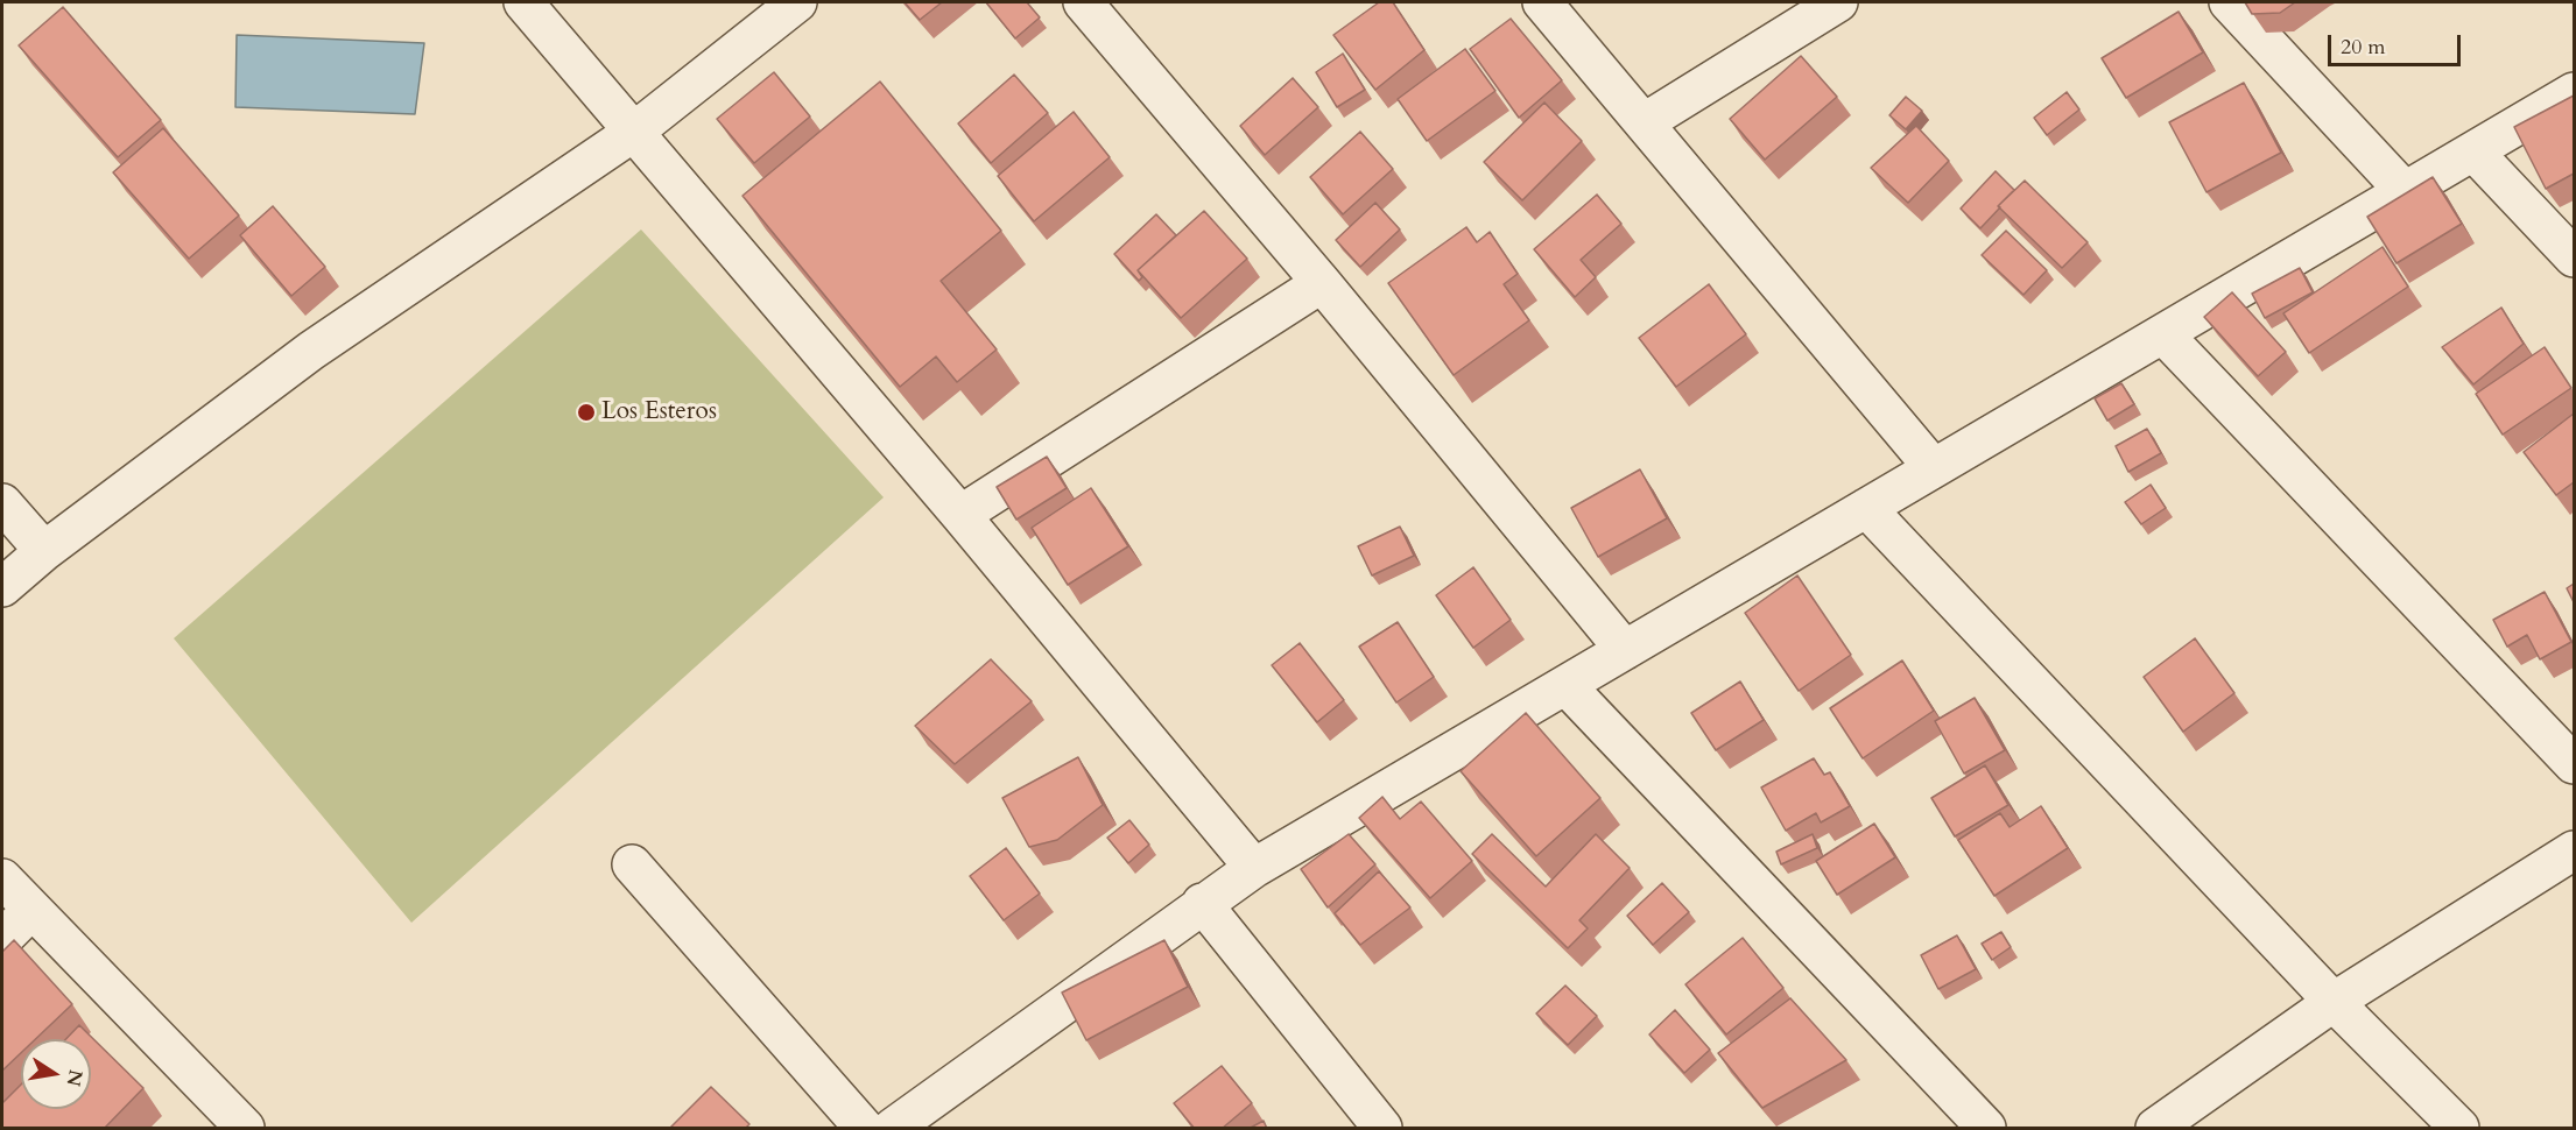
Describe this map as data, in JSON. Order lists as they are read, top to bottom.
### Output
{
  "places": ["Los Esteros"],
  "scale_bar": "20 m",
  "north": "right"
}
